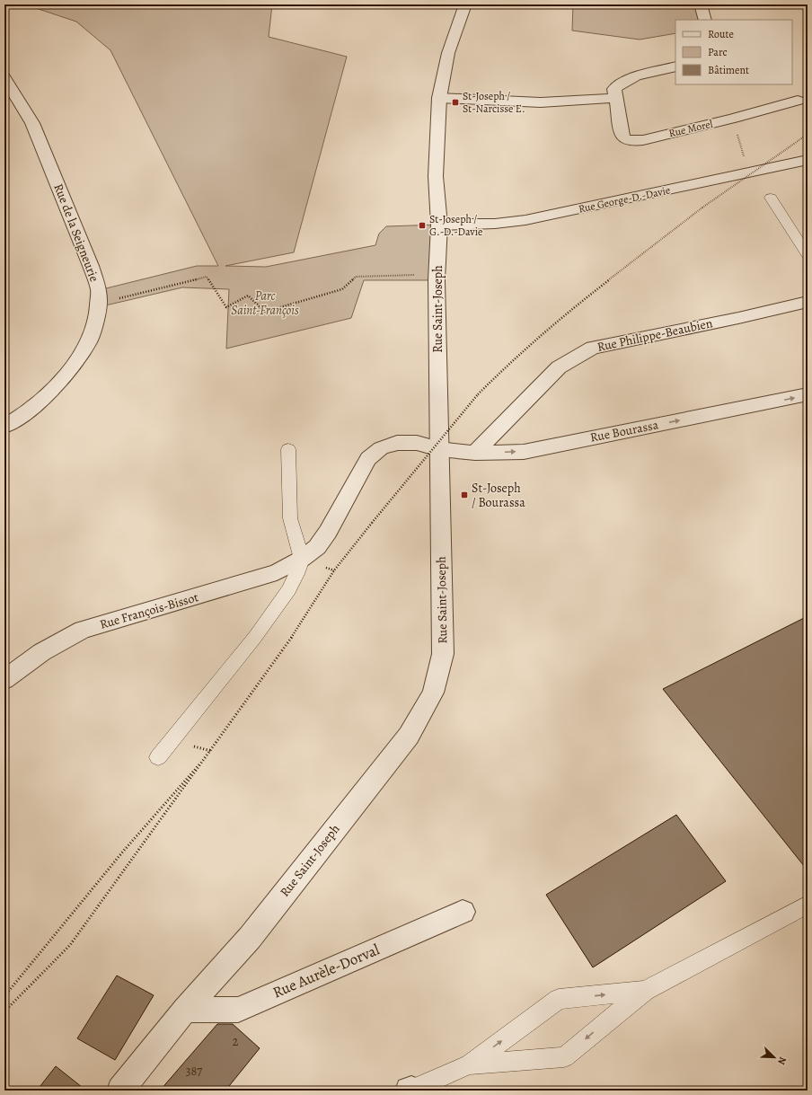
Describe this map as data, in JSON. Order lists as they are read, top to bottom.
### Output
{
  "streets": {
    "street": [
      "Rue Morel",
      "Rue George-D.-Davie",
      "Rue de la Seigneurie",
      "Rue Saint-Joseph",
      "Rue Philippe-Beaubien",
      "Rue Bourassa",
      "Rue François-Bissot",
      "Rue Aurèle-Dorval"
    ]
  },
  "crossings": [
    ["Rue George-D.-Davie", "Rue Saint-Joseph"],
    ["Rue Saint-Joseph", "Rue Bourassa"],
    ["Rue Saint-Joseph", "Rue François-Bissot"],
    ["Rue Saint-Joseph", "Rue Aurèle-Dorval"],
    ["Rue Philippe-Beaubien", "Rue Bourassa"],
    ["Rue Bourassa", "Rue François-Bissot"]
  ],
  "one_way": ["Rue Bourassa"],
  "parks": ["Parc Saint-François"],
  "places": {
    "transit": ["St-Joseph / St-Narcisse E.", "St-Joseph / G.-D.-Davie", "St-Joseph / Bourassa"]
  },
  "house_numbers": ["2", "387"],
  "legend": ["Route", "Parc", "Bâtiment"],
  "north": "bottom right"
}
